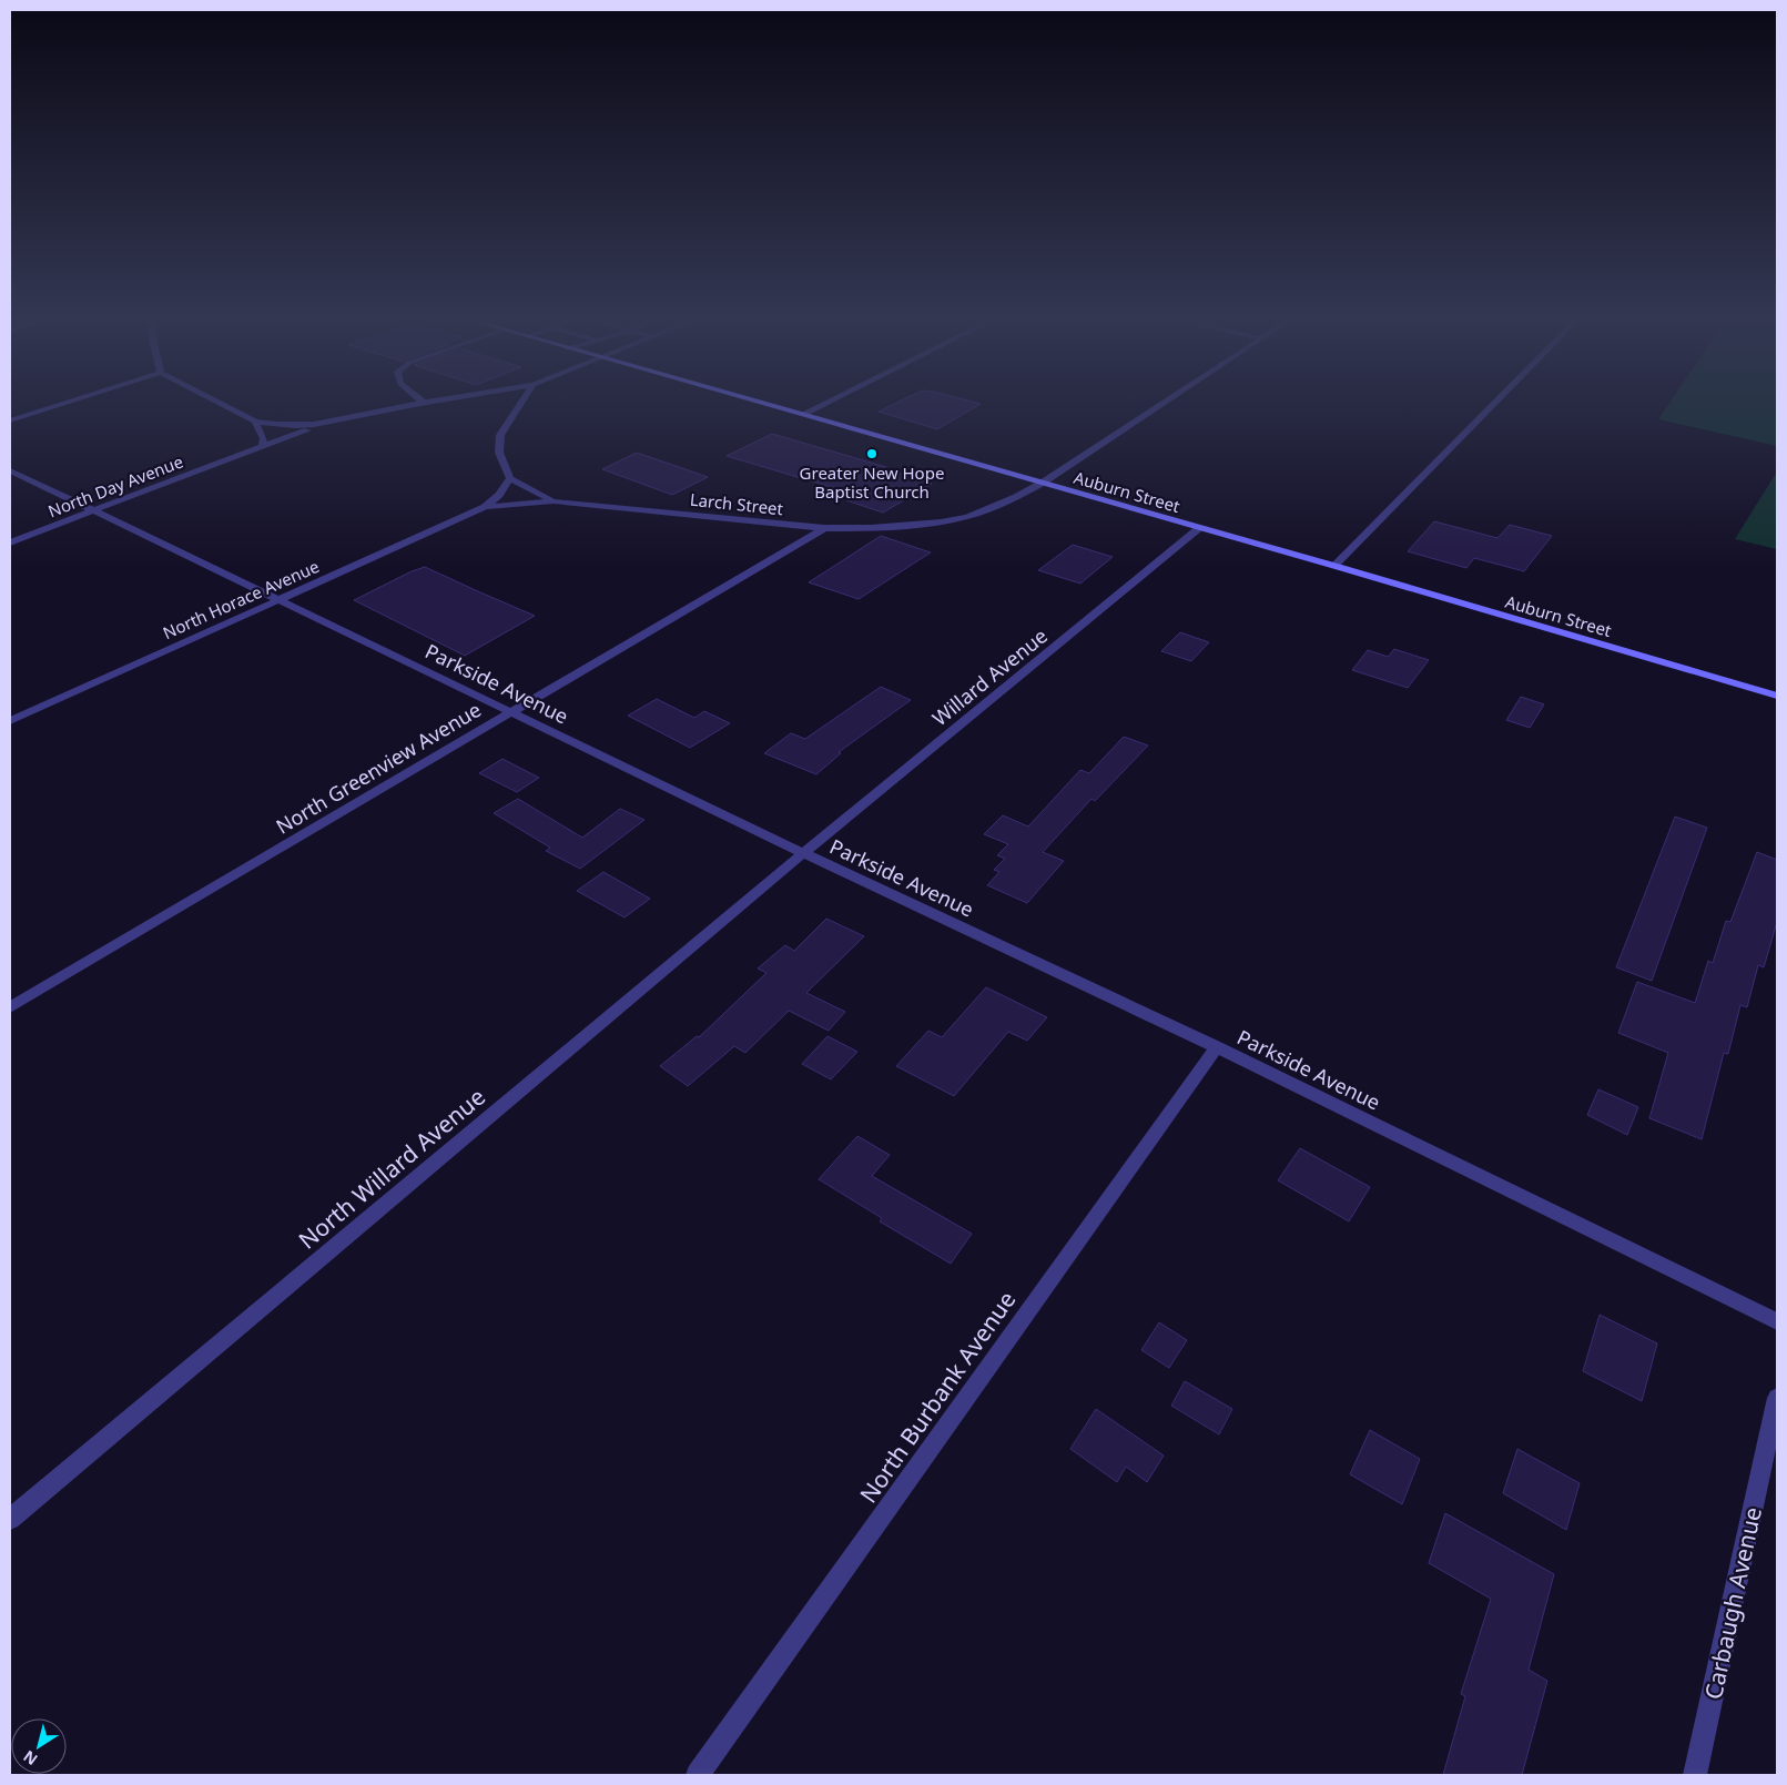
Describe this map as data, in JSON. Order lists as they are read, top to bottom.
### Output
{
  "streets": {
    "main road": ["Auburn Street"],
    "street": [
      "North Day Avenue",
      "Larch Street",
      "North Horace Avenue",
      "Willard Avenue",
      "Parkside Avenue",
      "North Greenview Avenue",
      "North Willard Avenue",
      "North Burbank Avenue",
      "Carbaugh Avenue"
    ]
  },
  "crossings": [
    ["North Day Avenue", "Parkside Avenue"],
    ["Auburn Street", "Larch Street"],
    ["Auburn Street", "Willard Avenue"],
    ["Larch Street", "North Horace Avenue"],
    ["Larch Street", "North Greenview Avenue"],
    ["North Horace Avenue", "Parkside Avenue"],
    ["Willard Avenue", "Parkside Avenue"],
    ["Willard Avenue", "North Willard Avenue"],
    ["Parkside Avenue", "North Greenview Avenue"],
    ["Parkside Avenue", "North Willard Avenue"],
    ["Parkside Avenue", "North Burbank Avenue"]
  ],
  "places": ["Greater New Hope Baptist Church"],
  "north": "bottom left"
}
